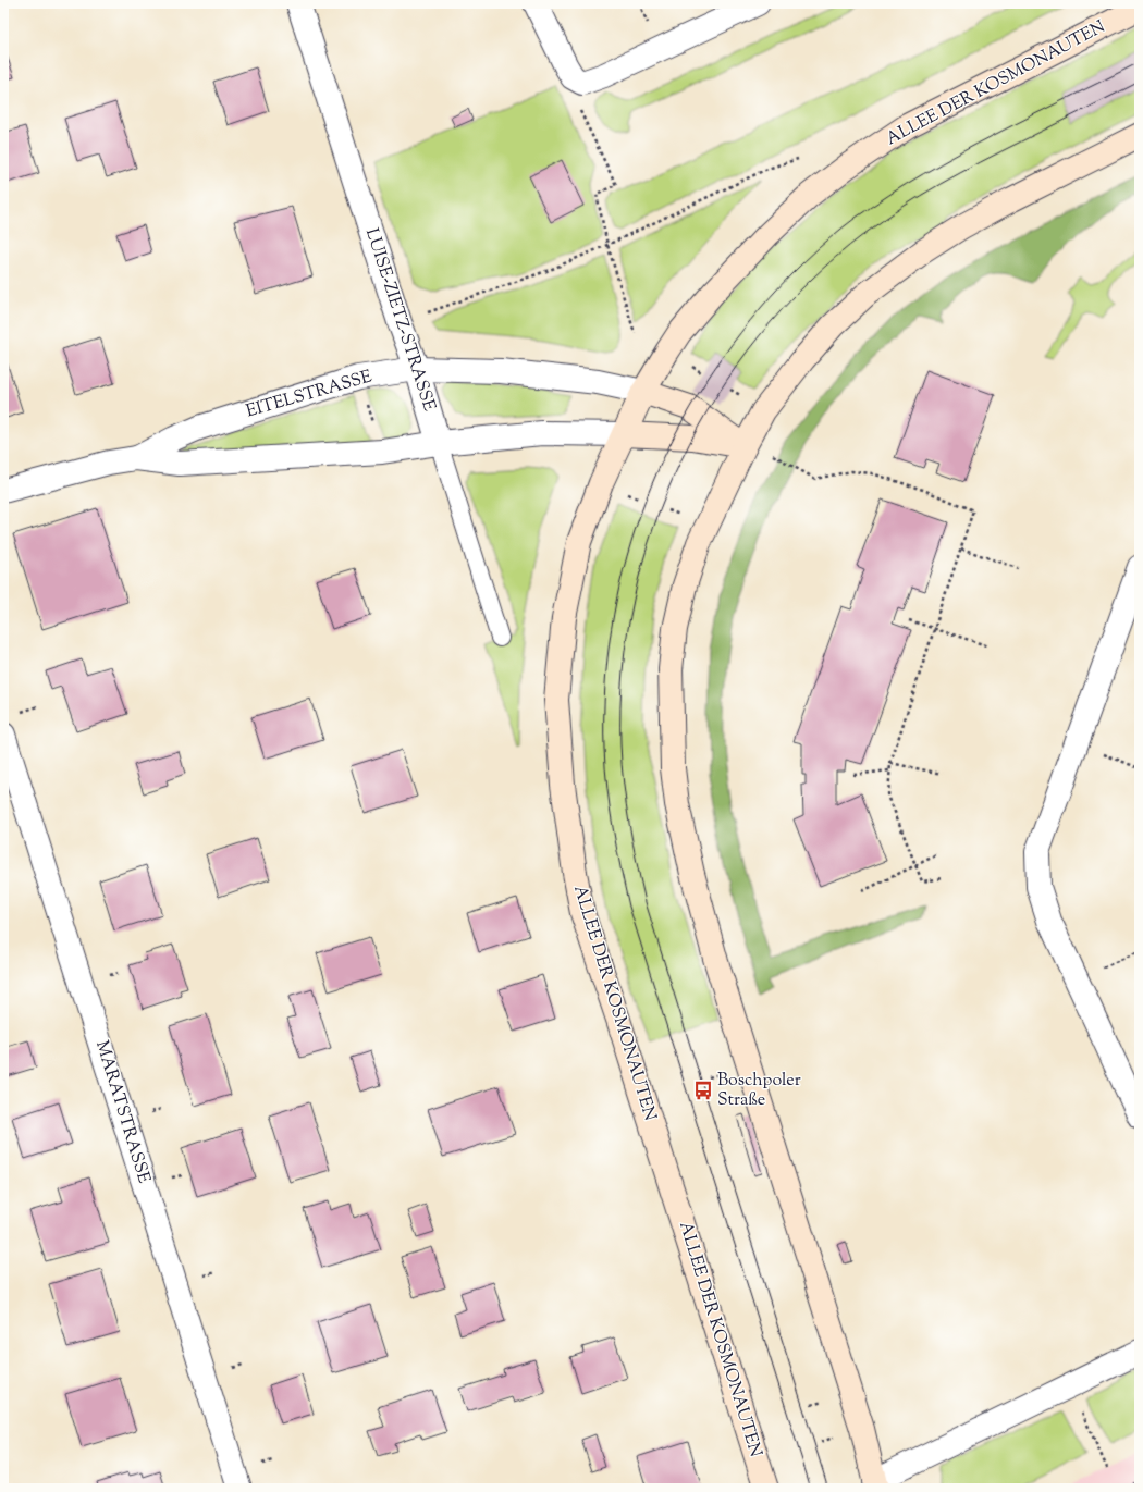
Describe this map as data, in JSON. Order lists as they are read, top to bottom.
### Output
{
  "streets": {
    "main road": ["ALLEE DER KOSMONAUTEN"],
    "street": ["LUISE-ZIETZ-STRASSE", "EITELSTRASSE", "MARATSTRASSE"]
  },
  "crossings": [
    ["ALLEE DER KOSMONAUTEN", "EITELSTRASSE"],
    ["LUISE-ZIETZ-STRASSE", "EITELSTRASSE"]
  ],
  "places": {
    "bus stop": ["Boschpoler Straße"]
  }
}
